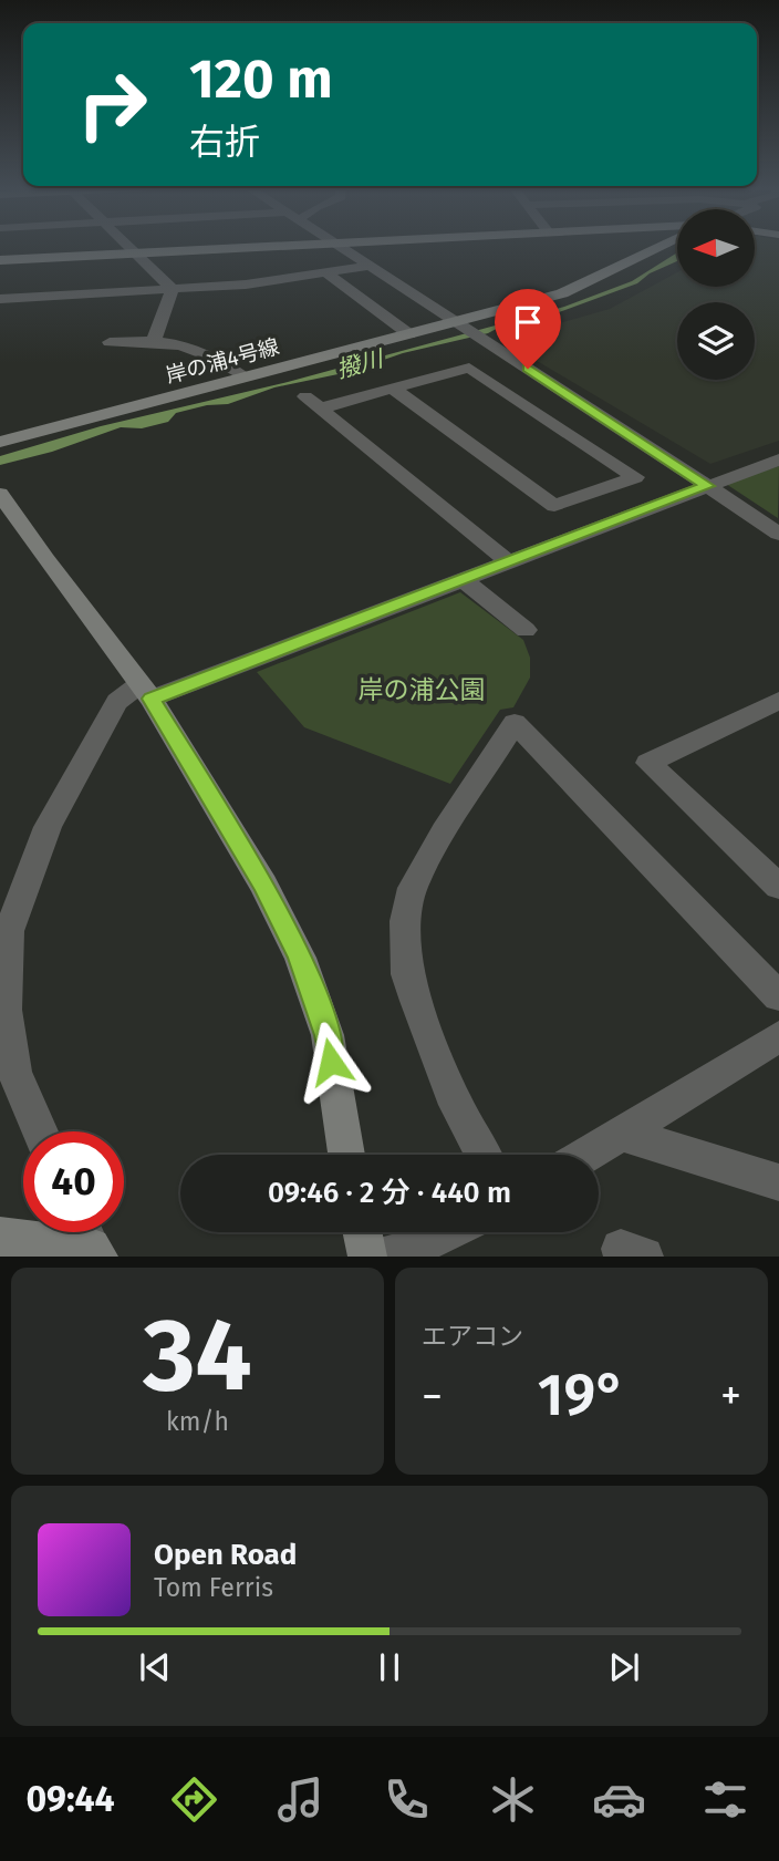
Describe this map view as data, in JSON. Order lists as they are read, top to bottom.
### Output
{
  "streets": {
    "street": ["岸の浦4号線"]
  },
  "water": ["撥川"],
  "parks": ["岸の浦公園"],
  "north": "left",
  "page": {
    "turn": ["120 m", "右折"],
    "limit": "40",
    "trip": "09:46 · 2 分 · 440 m",
    "tile": [
      ["34", "km/h"],
      "エアコン"
    ],
    "heat": ["−", "19°", "+"],
    "song": ["Open Road", "Tom Ferris"],
    "tabs": "09:44"
  }
}
